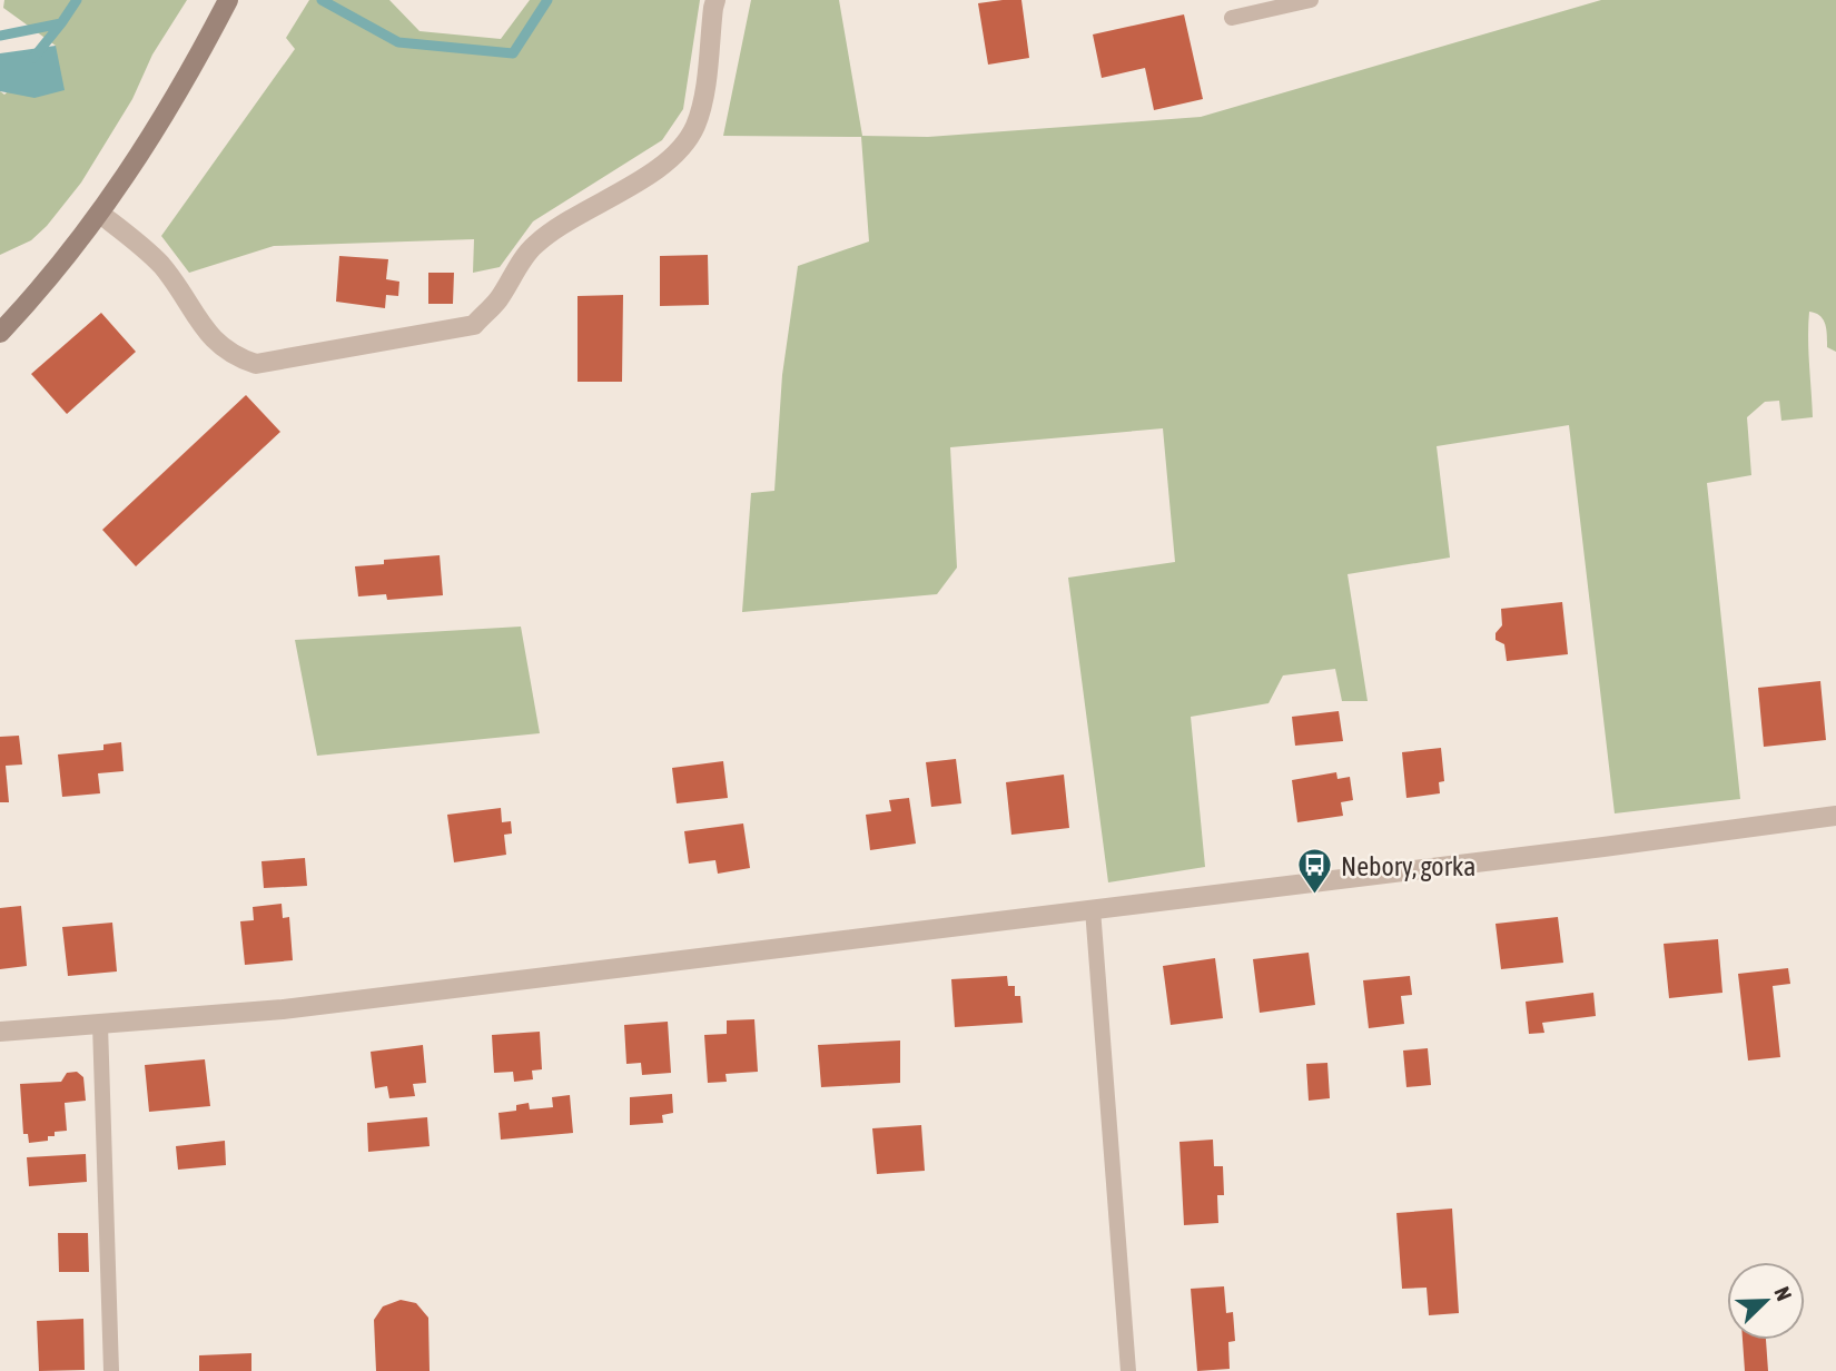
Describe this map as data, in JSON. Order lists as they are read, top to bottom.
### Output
{
  "places": {
    "bus stop": ["Nebory, gorka"]
  },
  "north": "top right"
}
